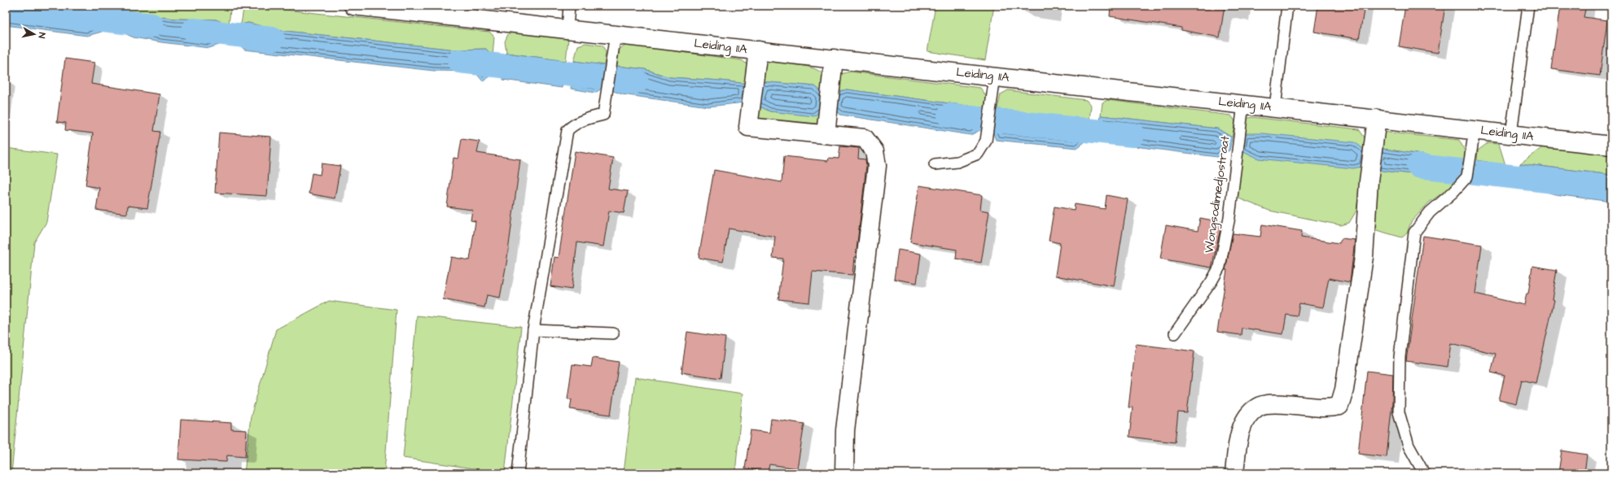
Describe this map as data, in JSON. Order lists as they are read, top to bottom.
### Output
{
  "streets": {
    "street": ["Leiding 11A"],
    "lane": ["Wongsodimedjostraat"]
  },
  "crossings": [
    ["Leiding 11A", "Wongsodimedjostraat"]
  ],
  "north": "right"
}
